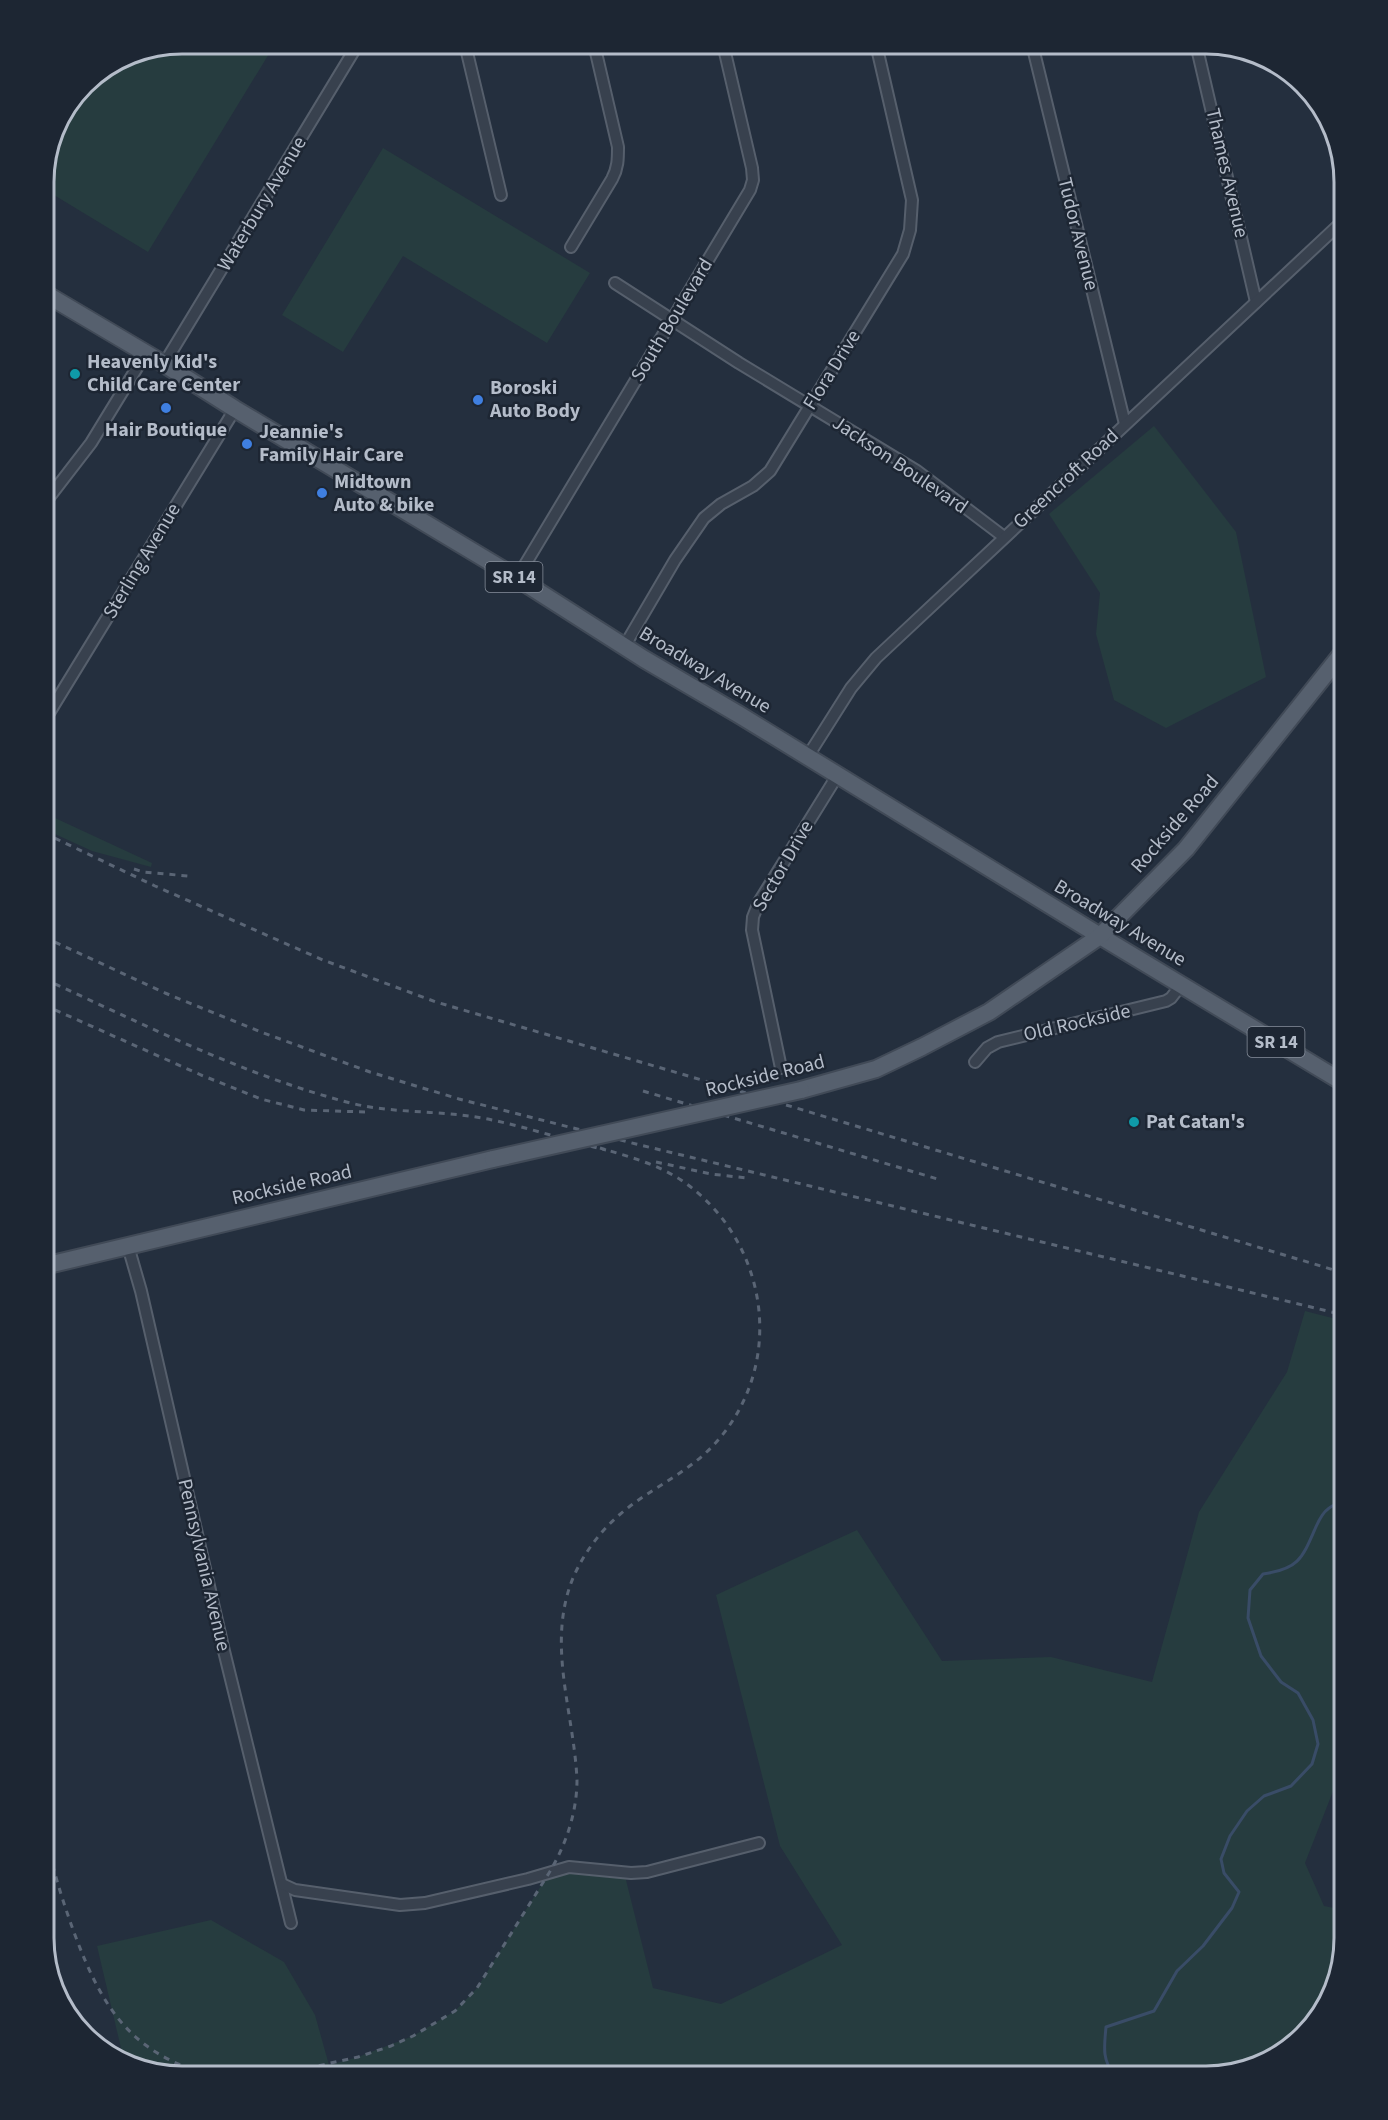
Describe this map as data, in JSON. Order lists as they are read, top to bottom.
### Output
{
  "streets": {
    "main road": ["SR 14", "Broadway Avenue", "Rockside Road"],
    "street": [
      "Thames Avenue",
      "Waterbury Avenue",
      "Tudor Avenue",
      "South Boulevard",
      "Flora Drive",
      "Jackson Boulevard",
      "Greencroft Road",
      "Sterling Avenue",
      "Sector Drive",
      "Old Rockside",
      "Pennsylvania Avenue"
    ]
  },
  "crossings": [
    ["Thames Avenue", "Greencroft Road"],
    ["Waterbury Avenue", "Broadway Avenue"],
    ["Tudor Avenue", "Greencroft Road"],
    ["South Boulevard", "Jackson Boulevard"],
    ["South Boulevard", "Broadway Avenue"],
    ["Flora Drive", "Jackson Boulevard"],
    ["Flora Drive", "Broadway Avenue"],
    ["Jackson Boulevard", "Greencroft Road"],
    ["Greencroft Road", "Broadway Avenue"],
    ["Sterling Avenue", "Broadway Avenue"],
    ["Broadway Avenue", "Rockside Road"],
    ["Broadway Avenue", "Sector Drive"],
    ["Broadway Avenue", "Old Rockside"],
    ["Rockside Road", "Pennsylvania Avenue"]
  ],
  "places": [
    "Heavenly Kid's Child Care Center",
    "Boroski Auto Body",
    "Hair Boutique",
    "Jeannie's Family Hair Care",
    "Midtown Auto & bike",
    "Pat Catan's"
  ]
}
